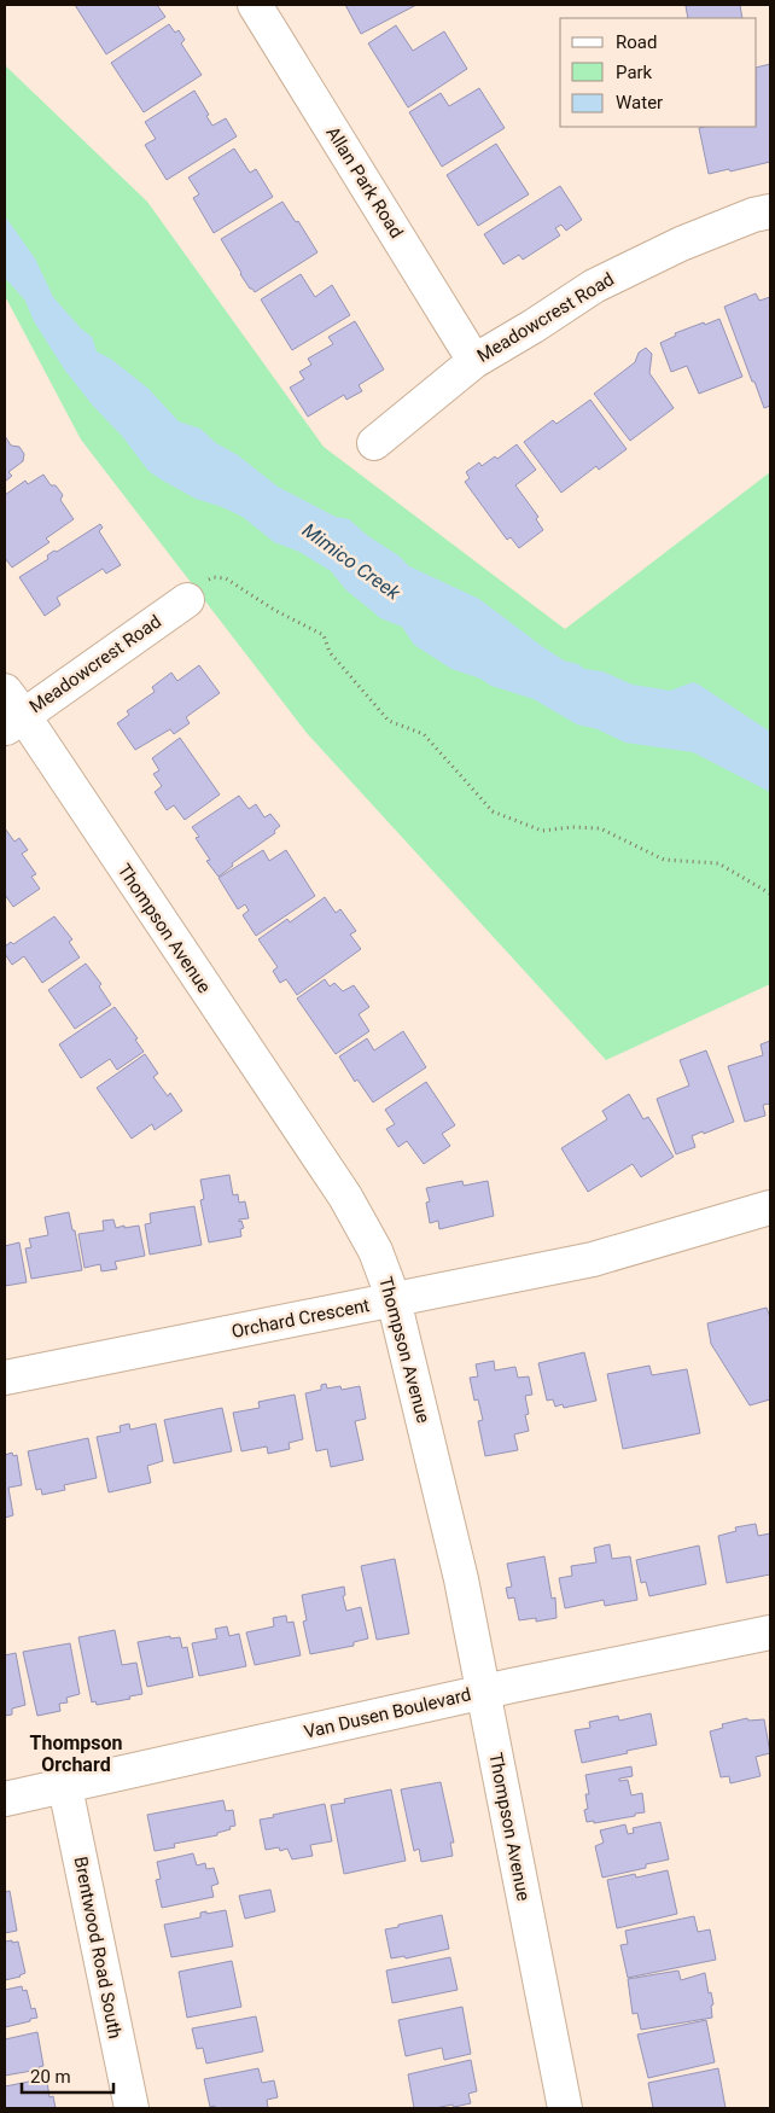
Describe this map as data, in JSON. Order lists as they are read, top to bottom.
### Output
{
  "streets": {
    "street": [
      "Allan Park Road",
      "Meadowcrest Road",
      "Thompson Avenue",
      "Orchard Crescent",
      "Van Dusen Boulevard",
      "Brentwood Road South"
    ]
  },
  "crossings": [
    ["Allan Park Road", "Meadowcrest Road"],
    ["Meadowcrest Road", "Thompson Avenue"],
    ["Thompson Avenue", "Orchard Crescent"],
    ["Thompson Avenue", "Van Dusen Boulevard"],
    ["Van Dusen Boulevard", "Brentwood Road South"]
  ],
  "districts": ["Thompson Orchard"],
  "water": ["Mimico Creek"],
  "legend": ["Road", "Park", "Water"],
  "scale_bar": "20 m"
}
